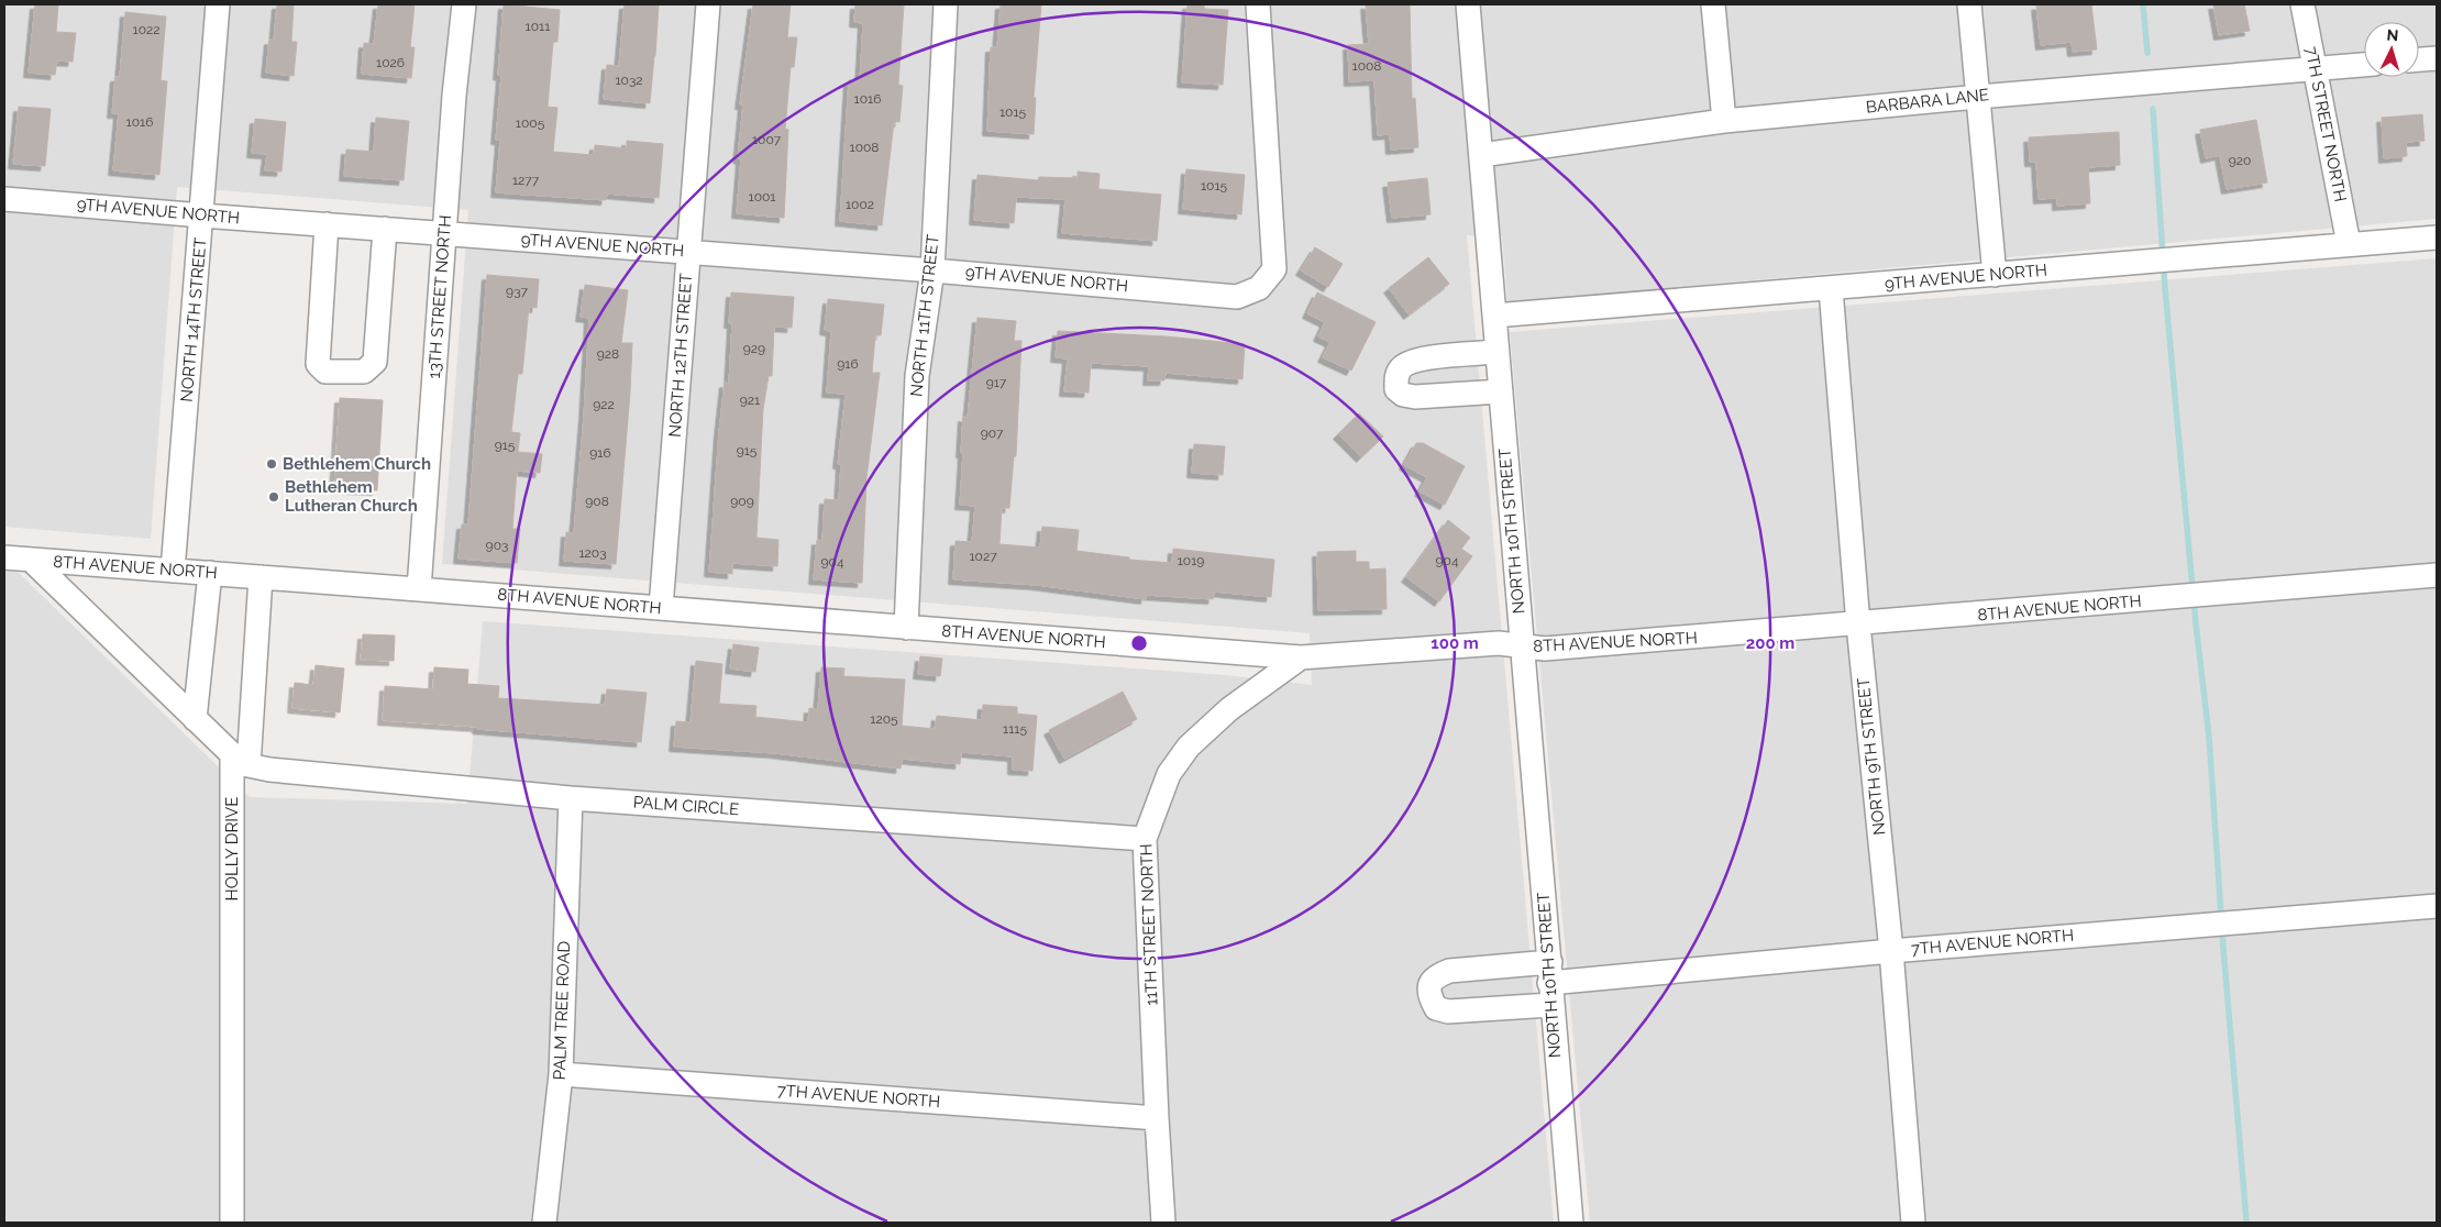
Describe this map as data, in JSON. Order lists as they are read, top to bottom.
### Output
{
  "streets": {
    "street": [
      "BARBARA LANE",
      "7TH STREET NORTH",
      "9TH AVENUE NORTH",
      "13TH STREET NORTH",
      "NORTH 11TH STREET",
      "NORTH 14TH STREET",
      "NORTH 12TH STREET",
      "NORTH 10TH STREET",
      "8TH AVENUE NORTH",
      "NORTH 9TH STREET",
      "PALM CIRCLE",
      "HOLLY DRIVE",
      "11TH STREET NORTH",
      "7TH AVENUE NORTH",
      "PALM TREE ROAD"
    ]
  },
  "crossings": [
    ["BARBARA LANE", "7TH STREET NORTH"],
    ["BARBARA LANE", "NORTH 10TH STREET"],
    ["7TH STREET NORTH", "9TH AVENUE NORTH"],
    ["9TH AVENUE NORTH", "13TH STREET NORTH"],
    ["9TH AVENUE NORTH", "NORTH 11TH STREET"],
    ["9TH AVENUE NORTH", "NORTH 14TH STREET"],
    ["9TH AVENUE NORTH", "NORTH 12TH STREET"],
    ["9TH AVENUE NORTH", "NORTH 10TH STREET"],
    ["9TH AVENUE NORTH", "NORTH 9TH STREET"],
    ["13TH STREET NORTH", "8TH AVENUE NORTH"],
    ["NORTH 11TH STREET", "8TH AVENUE NORTH"],
    ["NORTH 14TH STREET", "8TH AVENUE NORTH"],
    ["NORTH 12TH STREET", "8TH AVENUE NORTH"],
    ["NORTH 10TH STREET", "8TH AVENUE NORTH"],
    ["NORTH 10TH STREET", "7TH AVENUE NORTH"],
    ["8TH AVENUE NORTH", "NORTH 9TH STREET"],
    ["8TH AVENUE NORTH", "HOLLY DRIVE"],
    ["8TH AVENUE NORTH", "11TH STREET NORTH"],
    ["NORTH 9TH STREET", "7TH AVENUE NORTH"],
    ["PALM CIRCLE", "HOLLY DRIVE"],
    ["PALM CIRCLE", "11TH STREET NORTH"],
    ["PALM CIRCLE", "PALM TREE ROAD"],
    ["11TH STREET NORTH", "7TH AVENUE NORTH"],
    ["7TH AVENUE NORTH", "PALM TREE ROAD"]
  ],
  "places": ["Bethlehem Church", "Bethlehem Lutheran Church"],
  "house_numbers": [
    "1011",
    "1022",
    "1026",
    "1008",
    "1032",
    "1016",
    "1015",
    "1016",
    "1005",
    "1007",
    "1008",
    "920",
    "1277",
    "1015",
    "1001",
    "1002",
    "937",
    "929",
    "928",
    "916",
    "917",
    "921",
    "922",
    "907",
    "915",
    "915",
    "916",
    "908",
    "909",
    "903",
    "1203",
    "1027",
    "1019",
    "904",
    "904",
    "1205",
    "1115"
  ],
  "north": "top",
  "rings": ["100 m", "200 m"]
}
